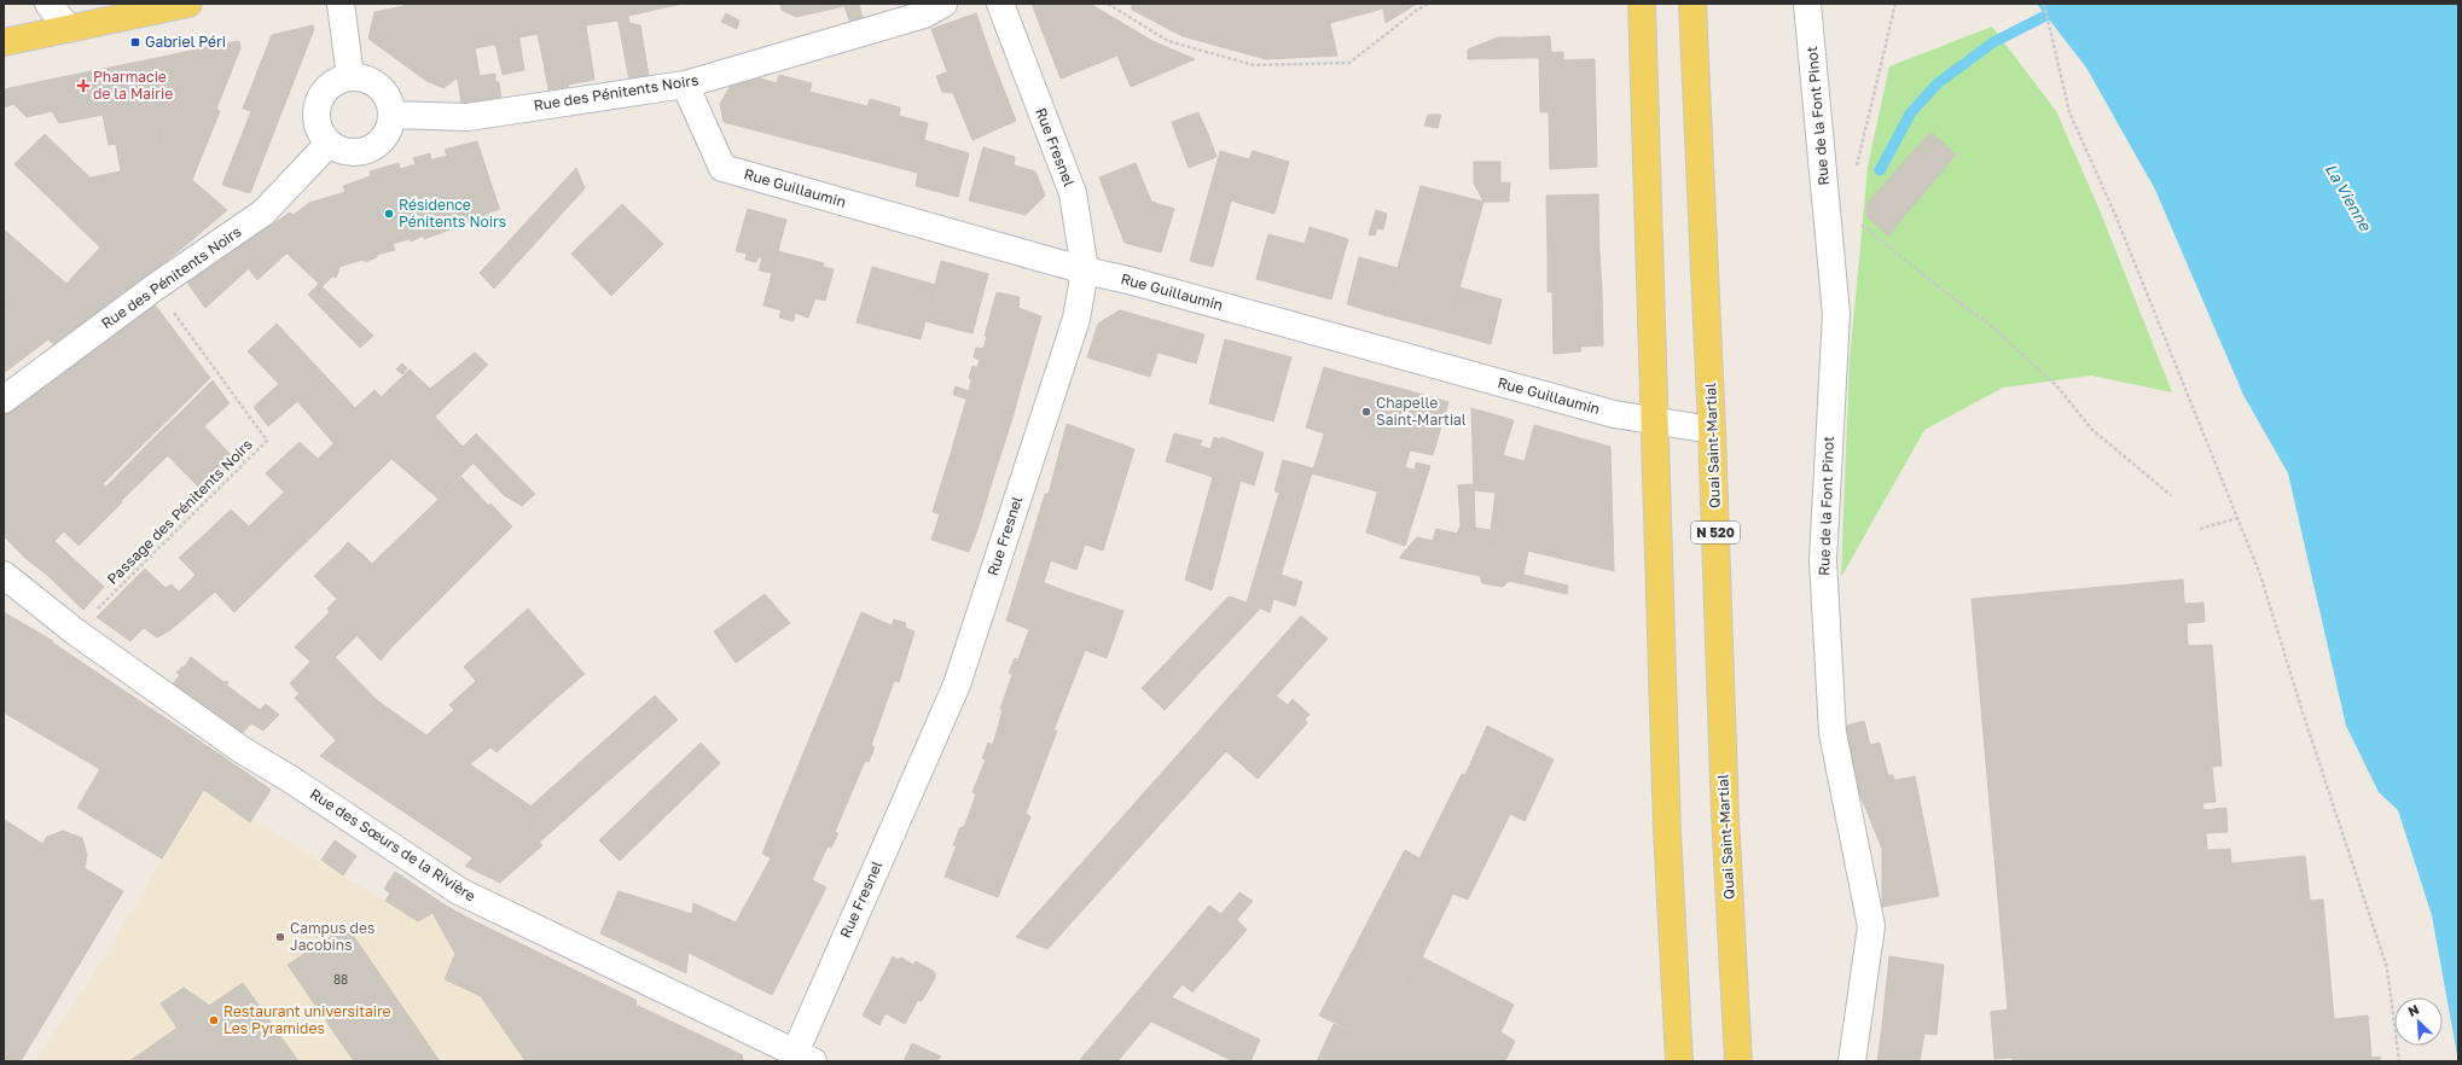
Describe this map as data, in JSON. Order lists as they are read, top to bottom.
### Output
{
  "streets": {
    "main road": ["Quai Saint-Martial", "N 520"],
    "street": [
      "Rue des Pénitents Noirs",
      "Rue de la Font Pinot",
      "Rue Fresnel",
      "Rue Guillaumin",
      "Rue des Sœurs de la Rivière"
    ],
    "path": ["Passage des Pénitents Noirs"]
  },
  "crossings": [
    ["Rue des Pénitents Noirs", "Rue Guillaumin"],
    ["Rue des Pénitents Noirs", "Passage des Pénitents Noirs"],
    ["Rue Fresnel", "Rue Guillaumin"],
    ["Rue Fresnel", "Rue des Sœurs de la Rivière"],
    ["Rue Guillaumin", "Quai Saint-Martial"],
    ["Passage des Pénitents Noirs", "Rue des Sœurs de la Rivière"]
  ],
  "water": ["La Vienne"],
  "places": {
    "transit": ["Gabriel Péri"],
    "health": ["Pharmacie de la Mairie"],
    "other": [
      "Résidence Pénitents Noirs",
      "Chapelle Saint-Martial",
      "Campus des Jacobins",
      "Restaurant universitaire Les Pyramides"
    ]
  },
  "house_numbers": ["88"],
  "north": "top left"
}
